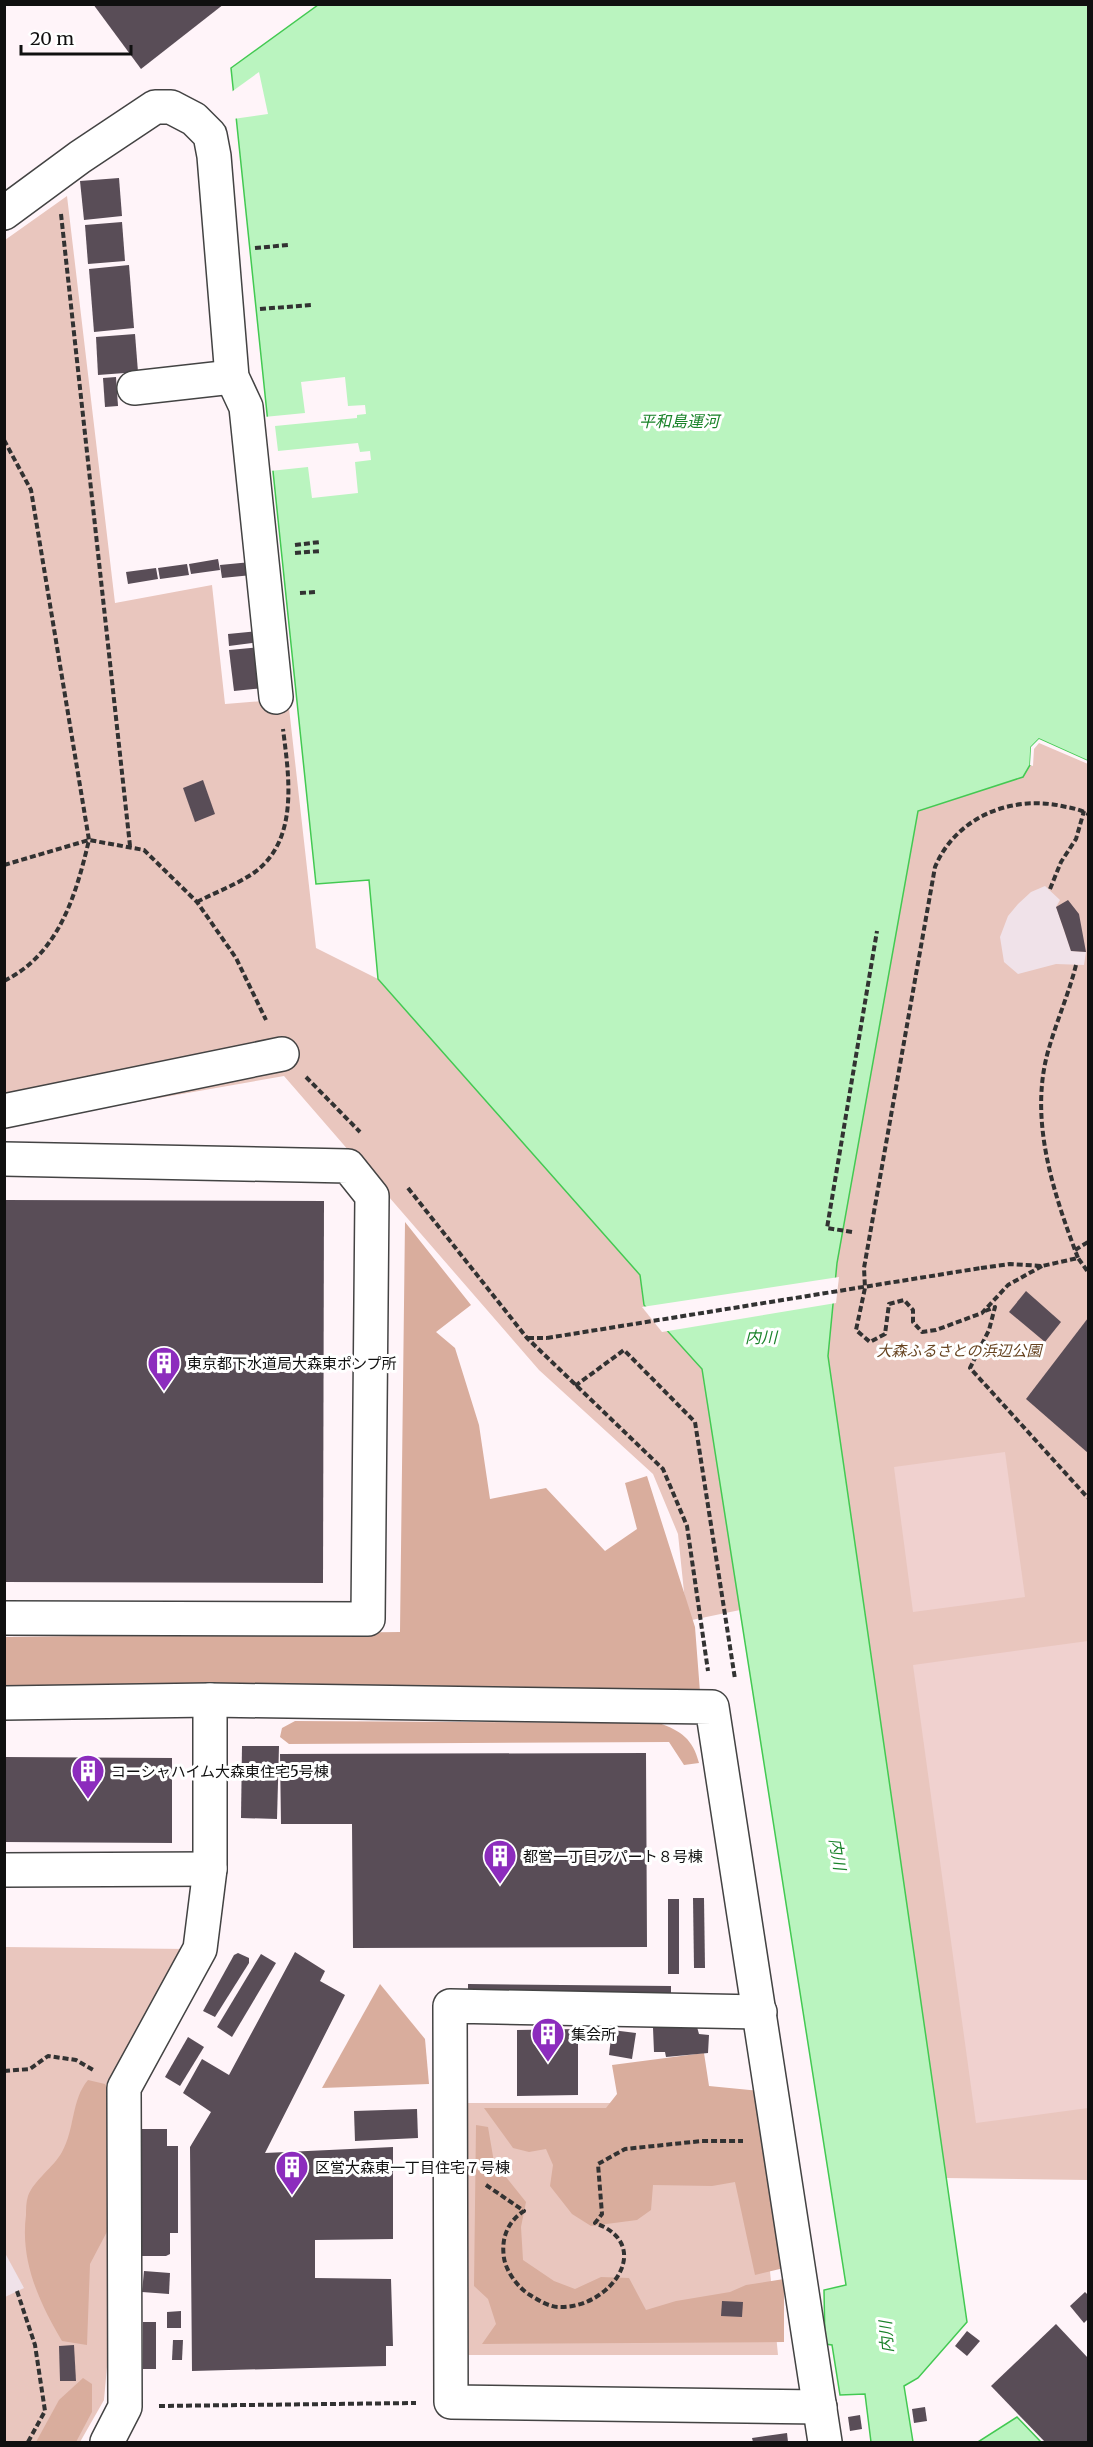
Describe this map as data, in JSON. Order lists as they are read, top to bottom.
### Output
{
  "water": ["平和島運河", "内川"],
  "parks": ["大森ふるさとの浜辺公園"],
  "places": {
    "building": [
      "東京都下水道局大森東ポンプ所",
      "コーシャハイム大森東住宅5号棟",
      "都営一丁目アパート８号棟",
      "集会所",
      "区営大森東一丁目住宅７号棟"
    ]
  },
  "scale_bar": "20 m"
}
